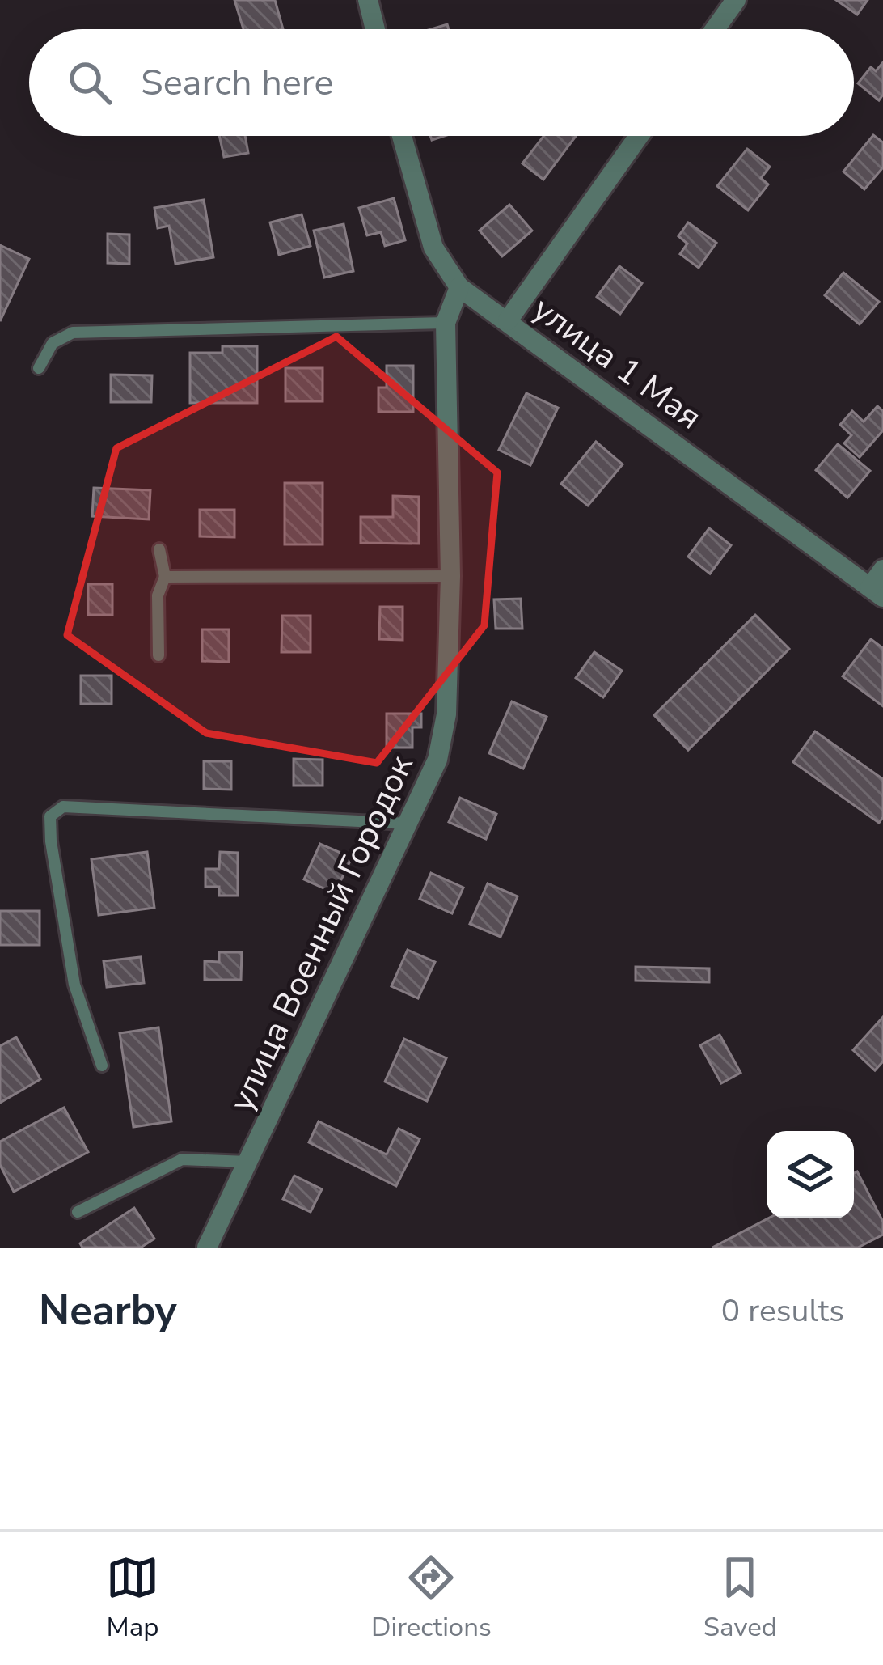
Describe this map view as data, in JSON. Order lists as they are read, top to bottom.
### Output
{
  "streets": {
    "street": ["улица 1 Мая", "улица Военный Городок"]
  },
  "crossings": [
    ["улица 1 Мая", "улица Военный Городок"]
  ],
  "page": {
    "search": "Search here",
    "heading": ["Nearby", "0 results"],
    "nav": ["Map", "Directions", "Saved"]
  }
}
